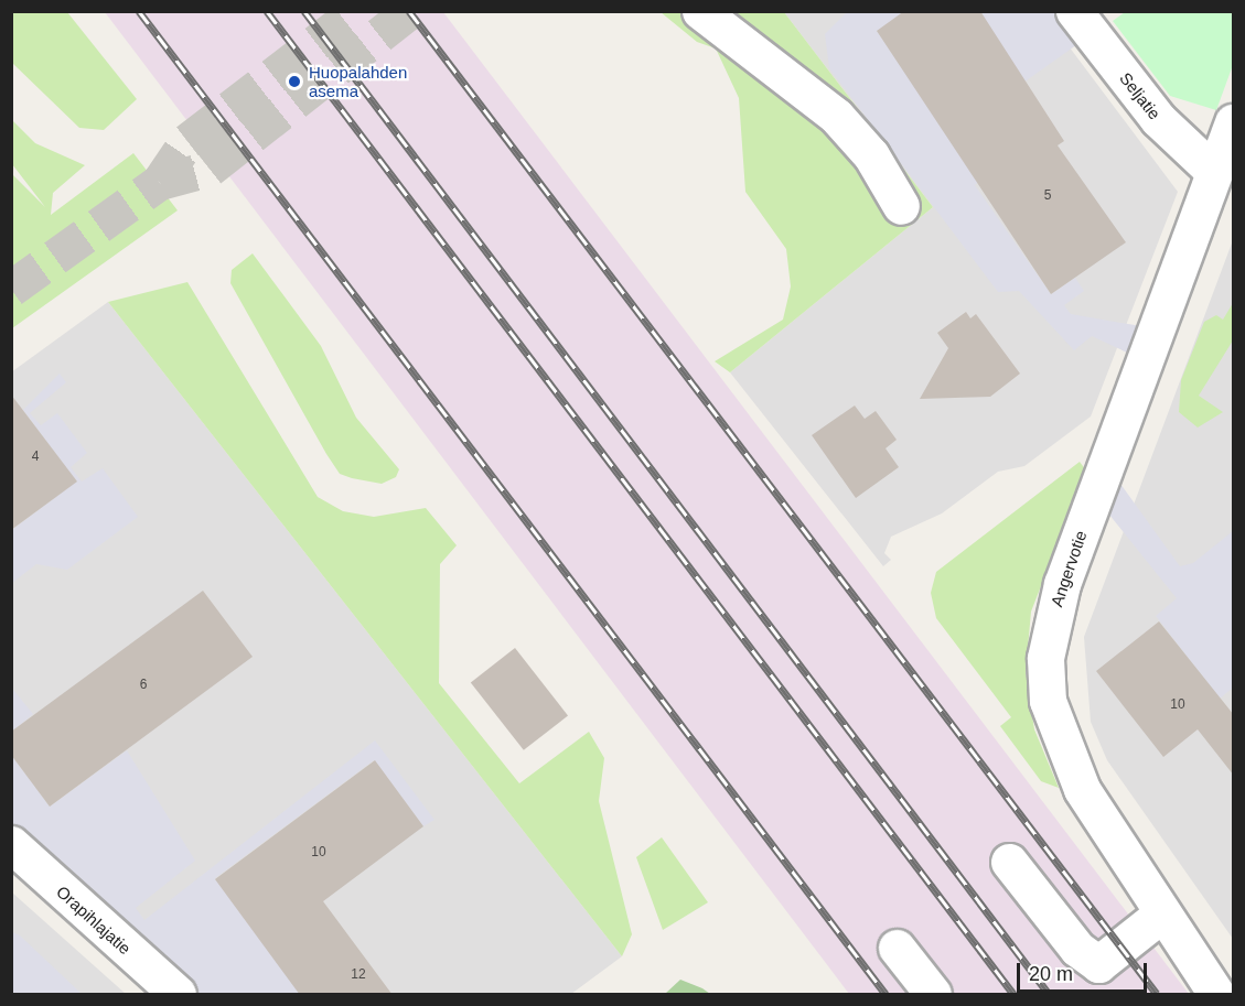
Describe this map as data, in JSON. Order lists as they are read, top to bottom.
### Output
{
  "streets": {
    "street": ["Seljatie", "Angervotie", "Orapihlajatie"]
  },
  "crossings": [
    ["Seljatie", "Angervotie"]
  ],
  "places": ["Huopalahden asema"],
  "house_numbers": [
    "5",
    "4",
    "6",
    "10",
    "10",
    "12"
  ],
  "scale_bar": "20 m"
}
